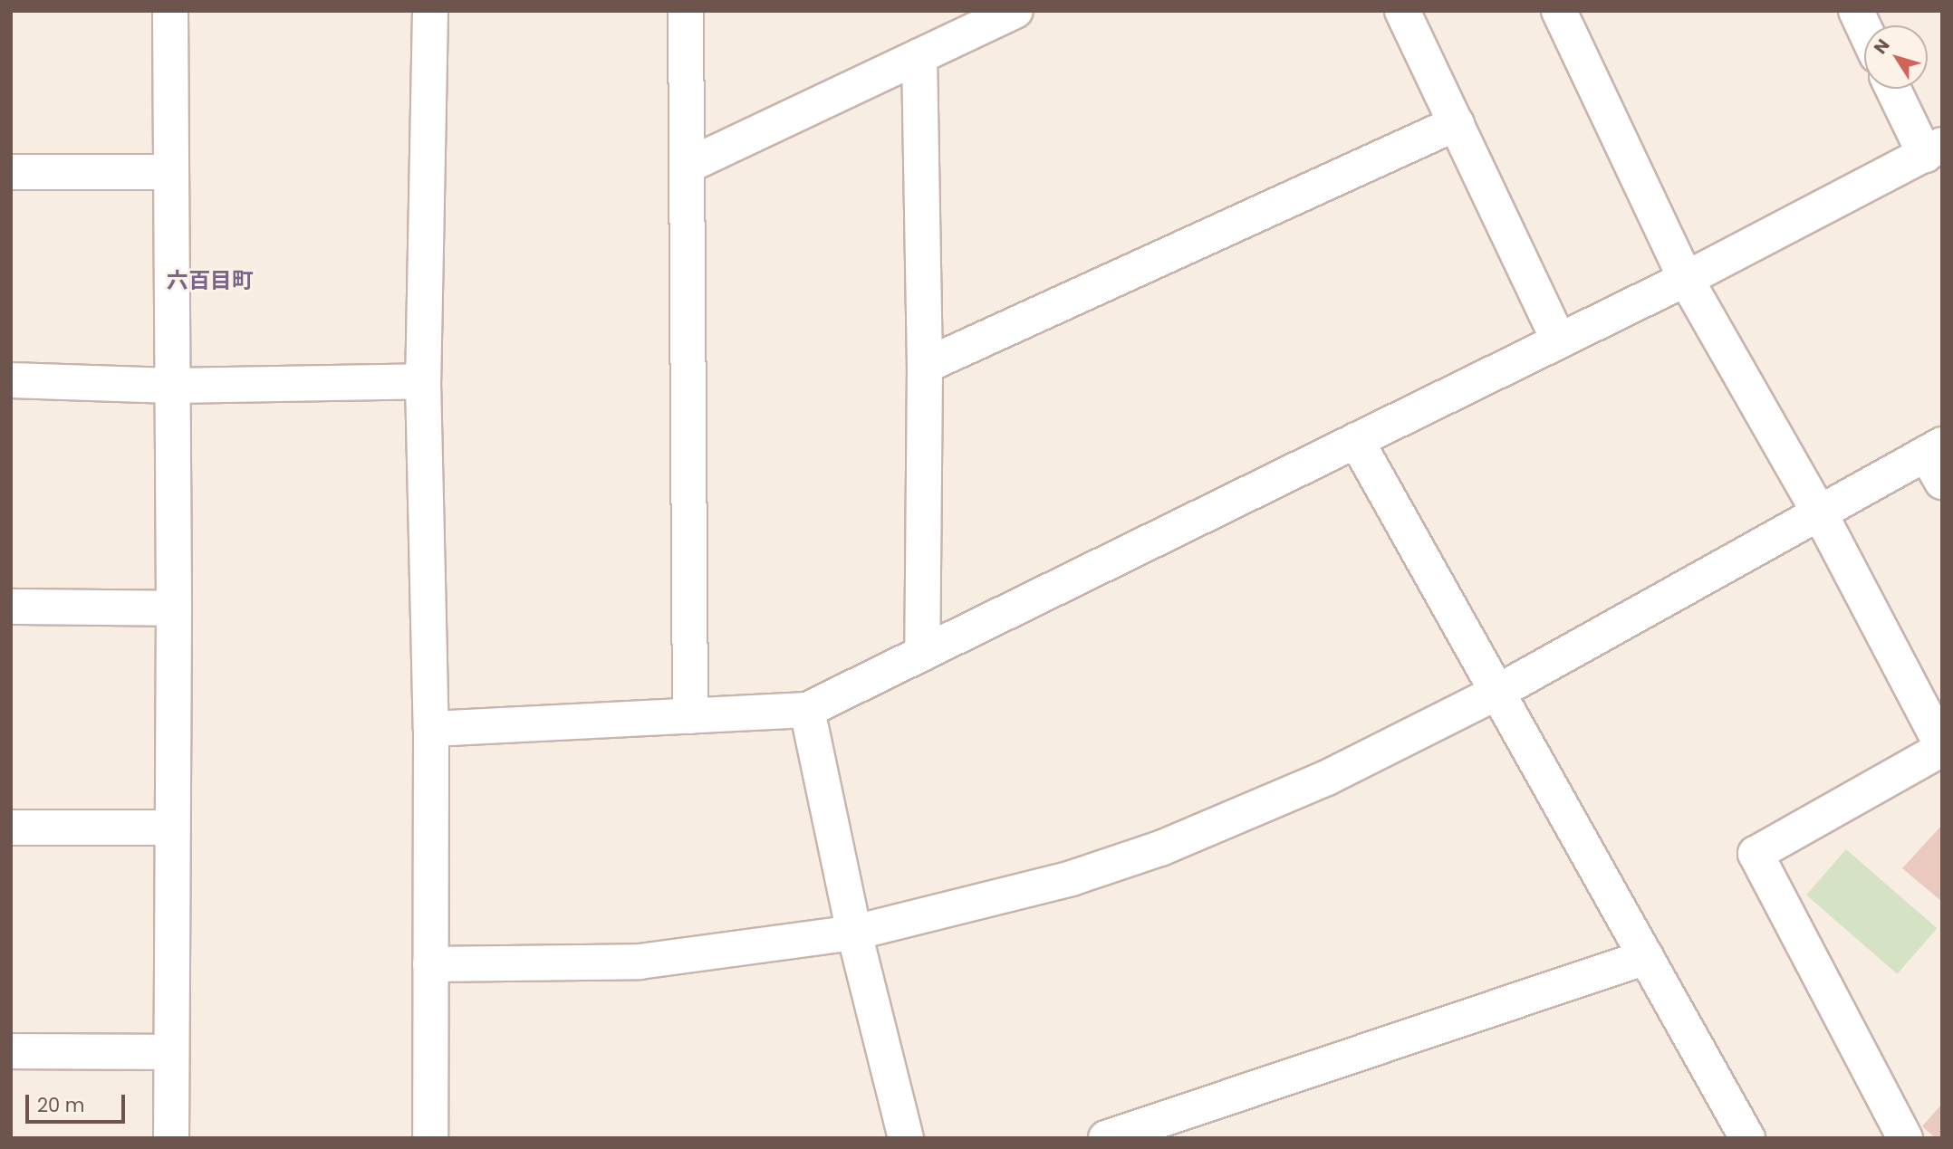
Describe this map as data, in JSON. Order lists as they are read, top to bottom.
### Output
{
  "districts": ["六百目町"],
  "scale_bar": "20 m",
  "north": "top left"
}
